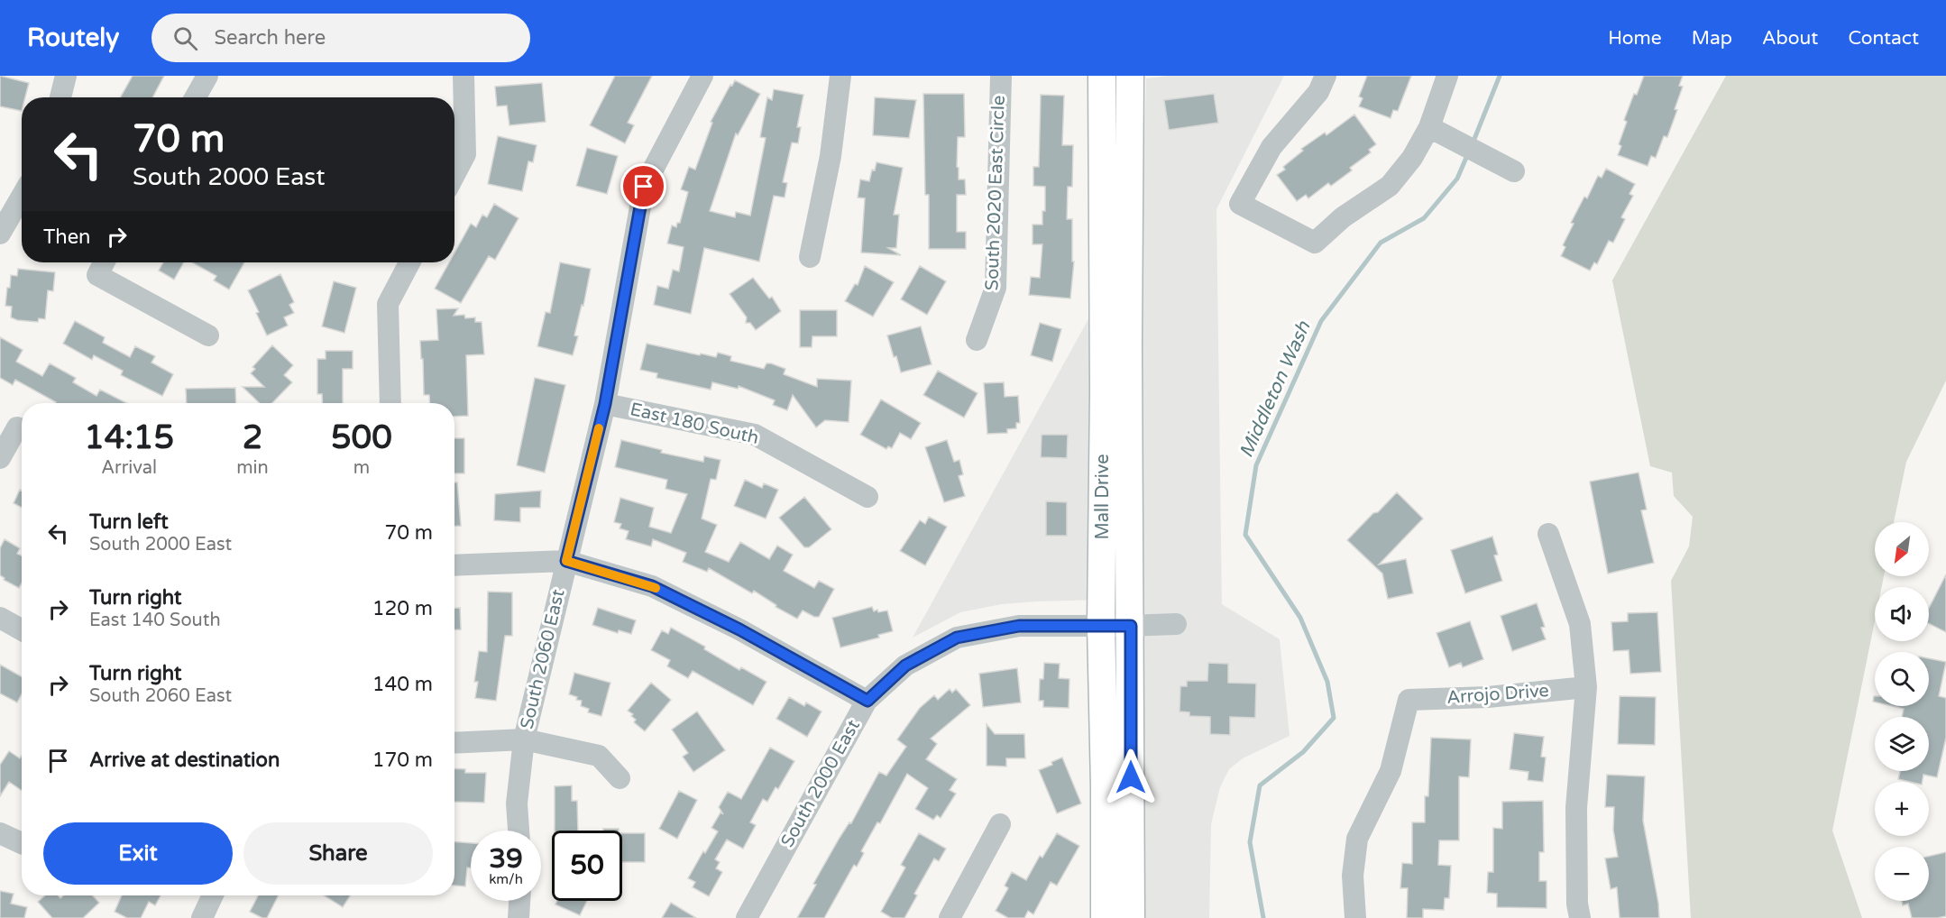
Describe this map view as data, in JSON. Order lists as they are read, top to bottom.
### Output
{
  "streets": {
    "main road": ["Mall Drive"],
    "street": [
      "South 2020 East Circle",
      "East 180 South",
      "South 2060 East",
      "Arrojo Drive",
      "South 2000 East"
    ]
  },
  "crossings": [
    ["East 180 South", "South 2060 East"],
    ["Mall Drive", "South 2000 East"]
  ],
  "water": ["Middleton Wash"],
  "north": "bottom left",
  "page": {
    "header": "Routely",
    "search": "Search here",
    "nav": [
      "Home",
      "Map",
      "About",
      "Contact"
    ],
    "turn": ["70 m", "South 2000 East"],
    "then": "Then",
    "eta": [
      "14:15",
      "Arrival",
      "2",
      "min",
      "500",
      "m"
    ],
    "list": [
      {
        "name": "Turn left",
        "note": "South 2000 East",
        "value": "70 m"
      },
      {
        "name": "Turn right",
        "note": "East 140 South",
        "value": "120 m"
      },
      {
        "name": "Turn right",
        "note": "South 2060 East",
        "value": "140 m"
      },
      {
        "name": "Arrive at destination",
        "value": "170 m"
      }
    ],
    "map_buttons": ["+", "−"],
    "buttons": ["Exit", "Share"],
    "speed": "39 km/h",
    "limit": "50"
  }
}
